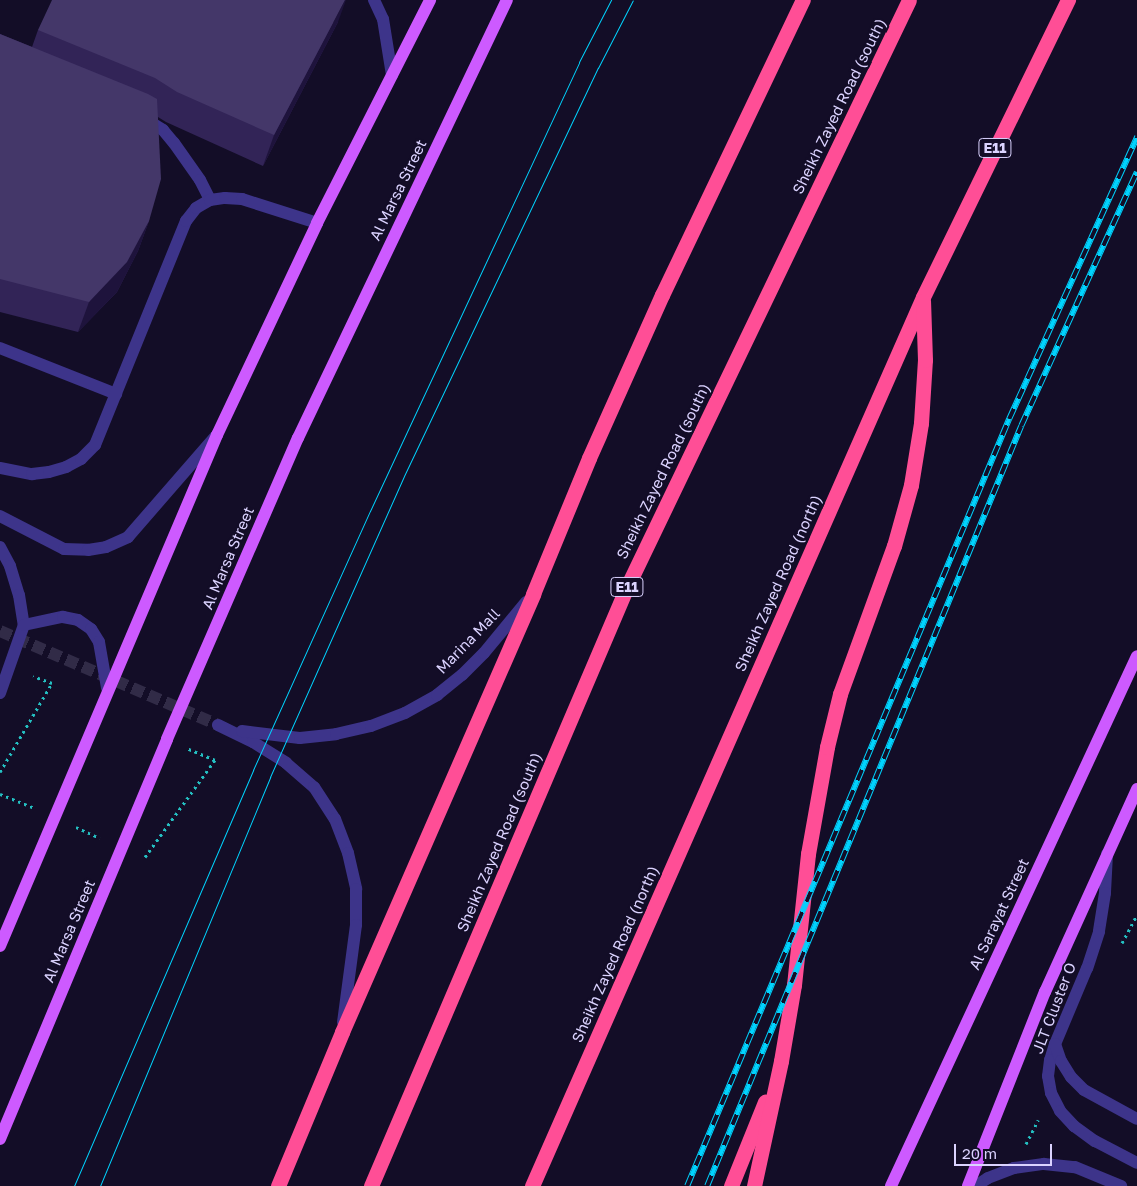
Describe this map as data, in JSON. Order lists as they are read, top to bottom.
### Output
{
  "streets": {
    "highway": ["Sheikh Zayed Road (south)", "E11", "Sheikh Zayed Road (north)"],
    "main road": ["Al Marsa Street", "Al Sarayat Street"],
    "street": ["Marina Mall", "JLT Cluster O"]
  },
  "scale_bar": "20 m"
}
